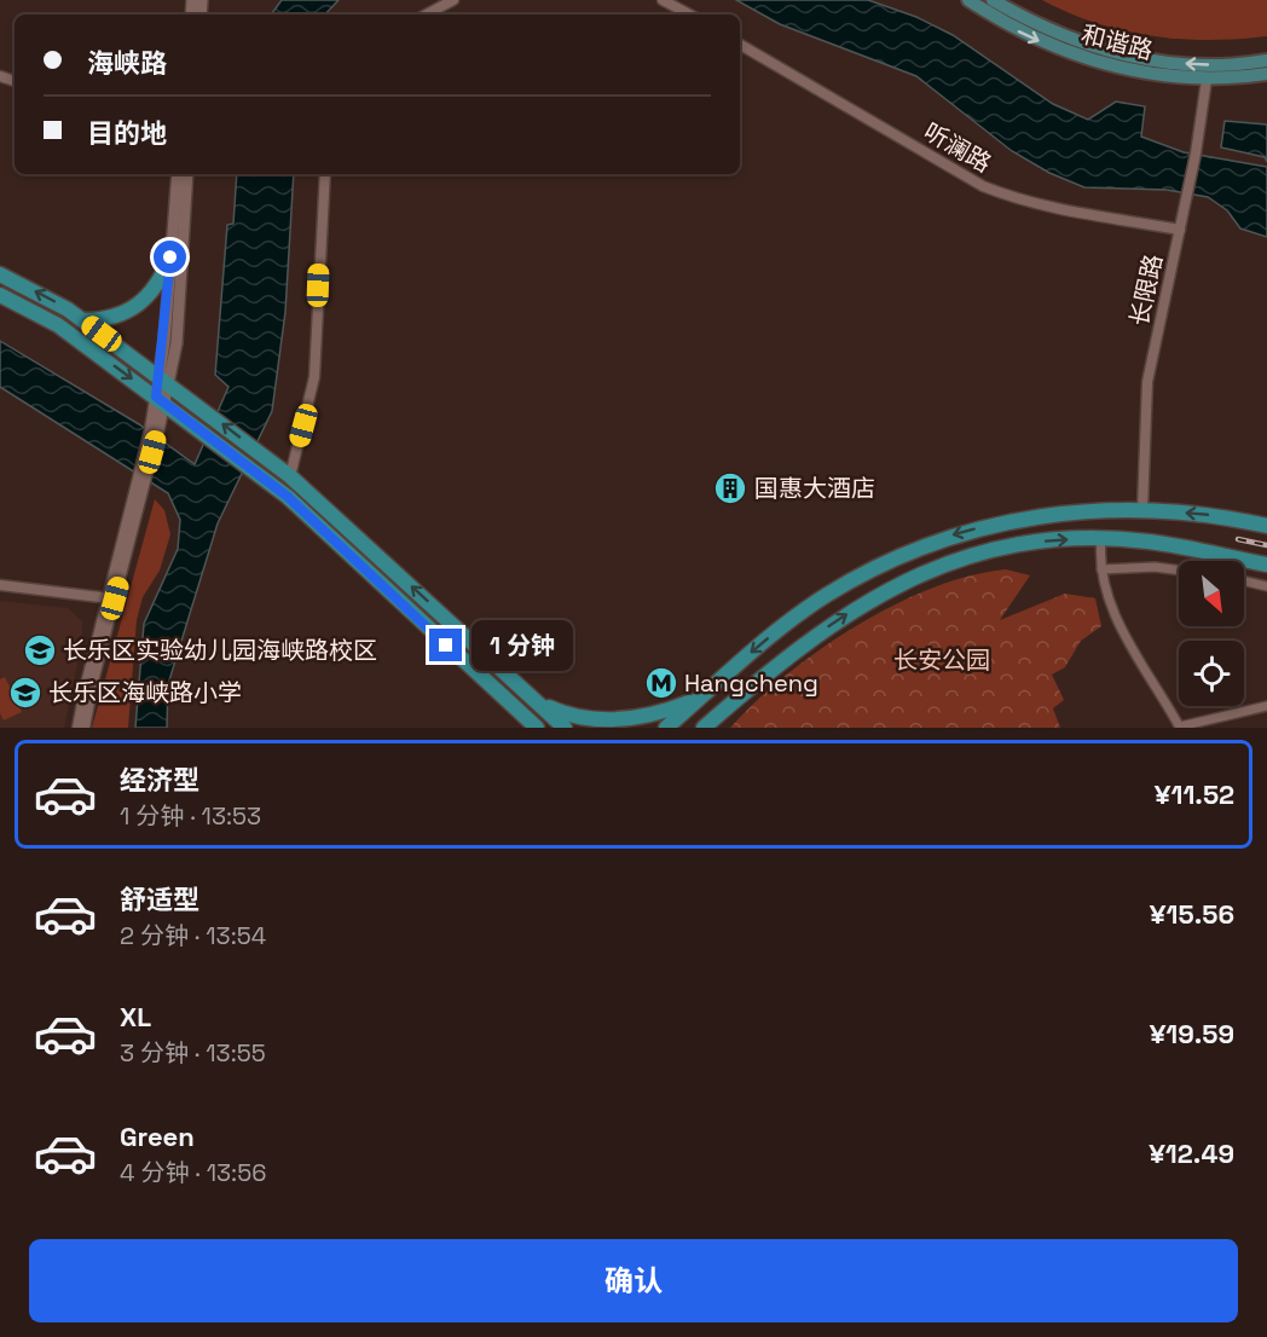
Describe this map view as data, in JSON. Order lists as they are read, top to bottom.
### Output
{
  "streets": {
    "main road": ["和谐路"],
    "street": ["听澜路", "长限路"]
  },
  "crossings": [
    ["和谐路", "长限路"],
    ["听澜路", "长限路"]
  ],
  "parks": ["长安公园"],
  "places": {
    "building": ["国惠大酒店"],
    "school or university": ["长乐区实验幼儿园海峡路校区", "长乐区海峡路小学"],
    "metro station": ["Hangcheng"]
  },
  "north": "bottom right",
  "page": {
    "banner": ["海峡路", "目的地"],
    "bubble": "1 分钟",
    "list": [
      {
        "name": "经济型",
        "note": "1 分钟 · 13:53",
        "value": "¥11.52"
      },
      {
        "name": "舒适型",
        "note": "2 分钟 · 13:54",
        "value": "¥15.56"
      },
      {
        "name": "XL",
        "note": "3 分钟 · 13:55",
        "value": "¥19.59"
      },
      {
        "name": "Green",
        "note": "4 分钟 · 13:56",
        "value": "¥12.49"
      }
    ],
    "buttons": "确认"
  }
}
